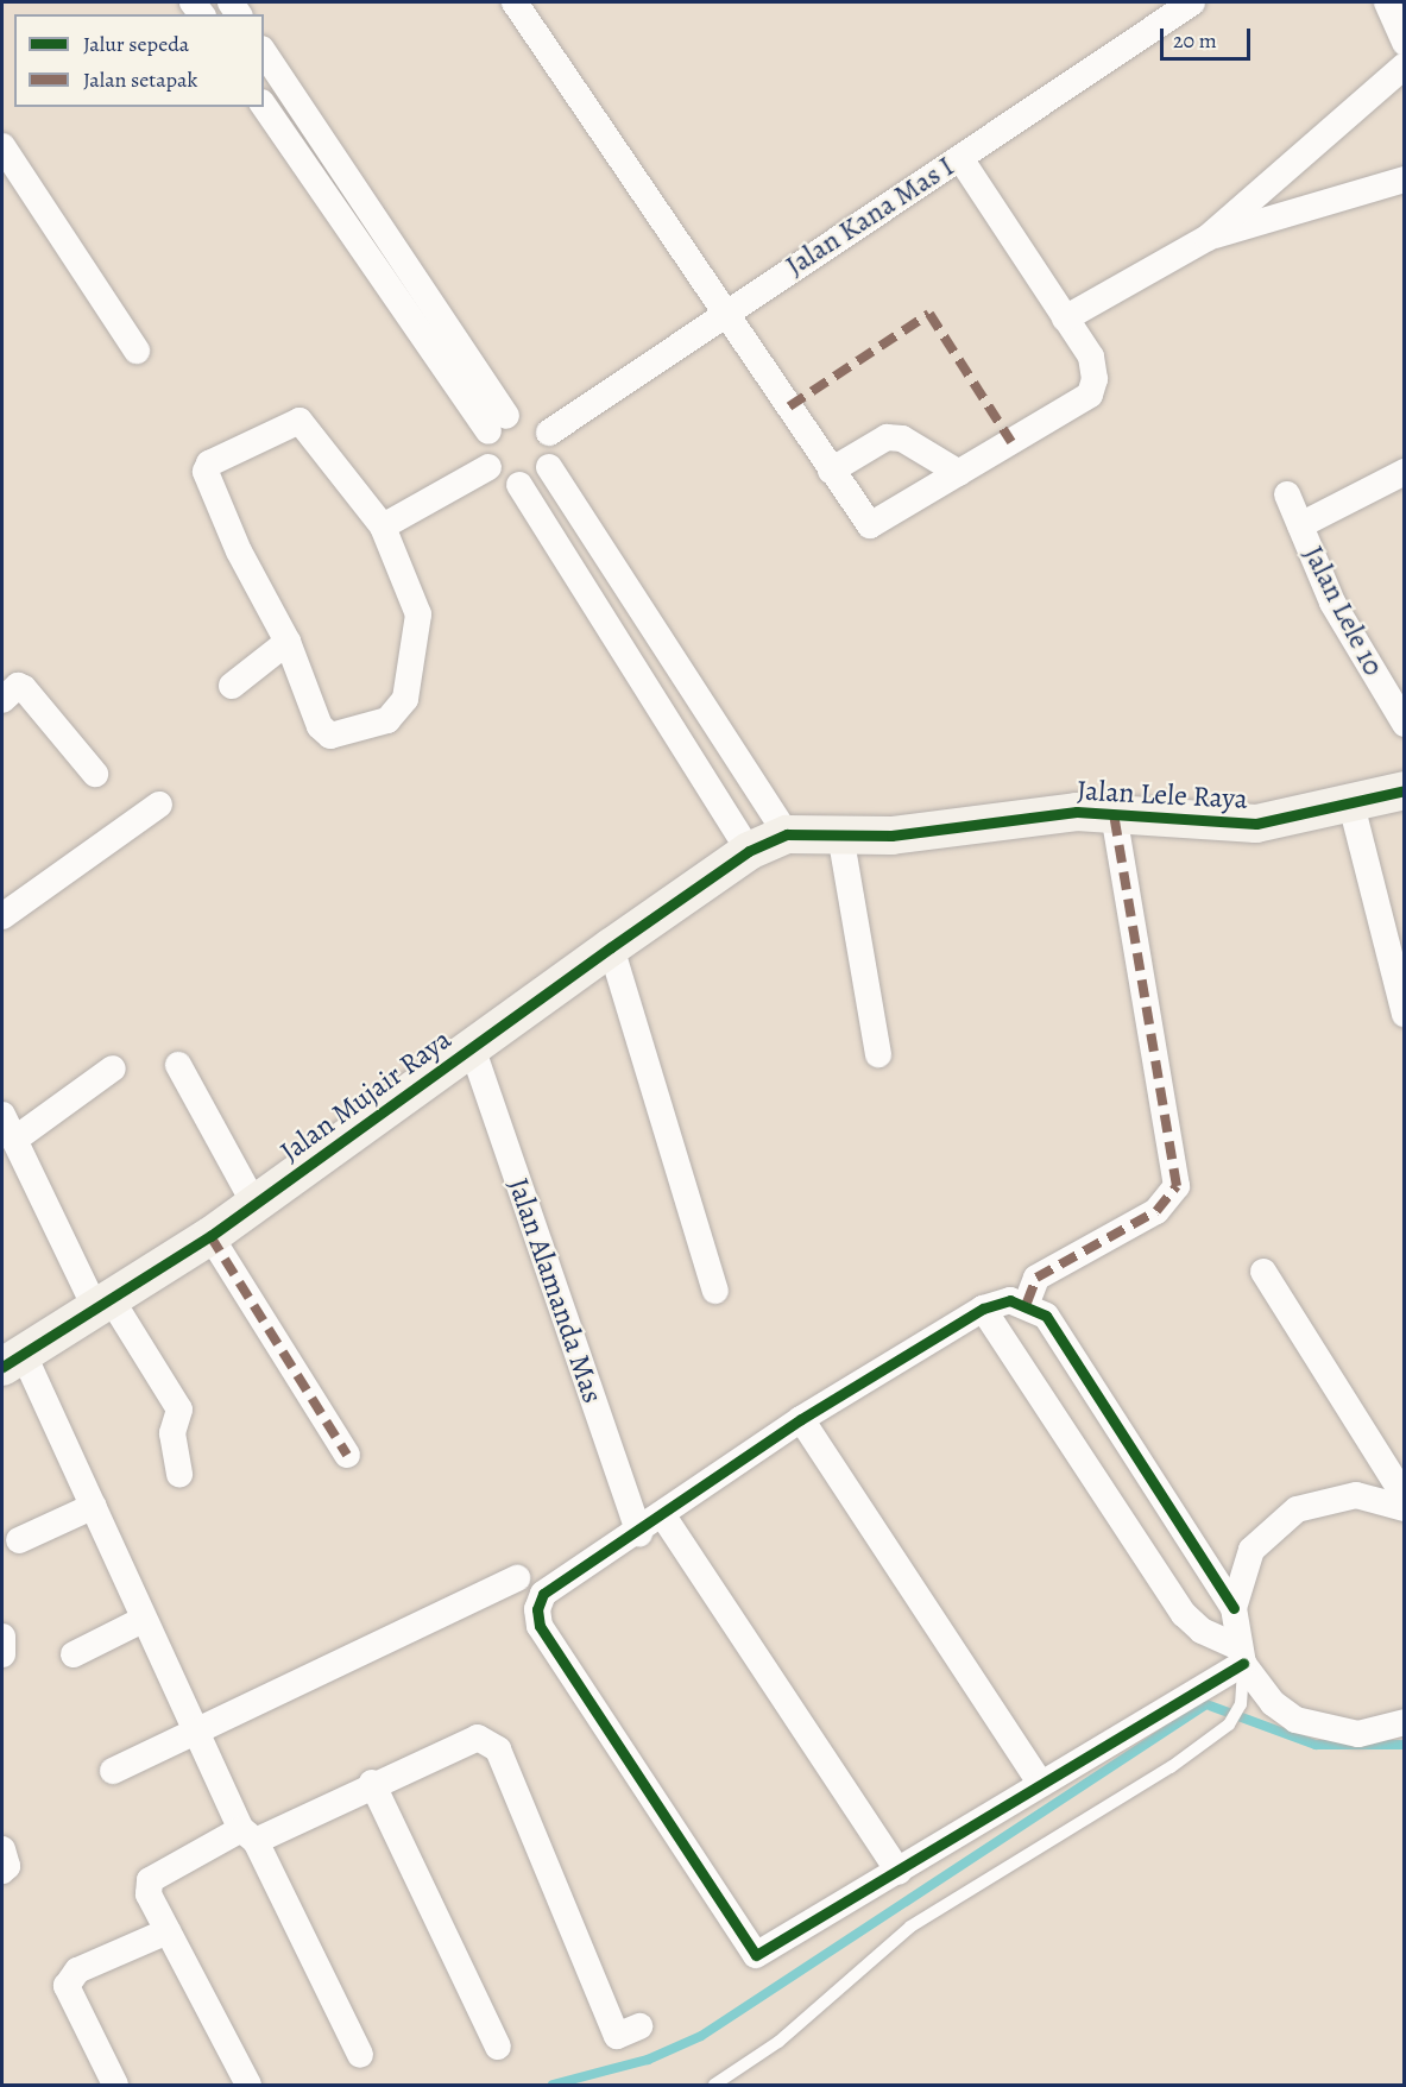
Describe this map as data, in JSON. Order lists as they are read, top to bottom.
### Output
{
  "streets": {
    "street": [
      "Jalan Kana Mas I",
      "Jalan Lele 10",
      "Jalan Lele Raya",
      "Jalan Mujair Raya",
      "Jalan Alamanda Mas"
    ]
  },
  "crossings": [
    ["Jalan Lele Raya", "Jalan Mujair Raya"],
    ["Jalan Mujair Raya", "Jalan Alamanda Mas"]
  ],
  "legend": ["Jalur sepeda", "Jalan setapak"],
  "scale_bar": "20 m"
}
